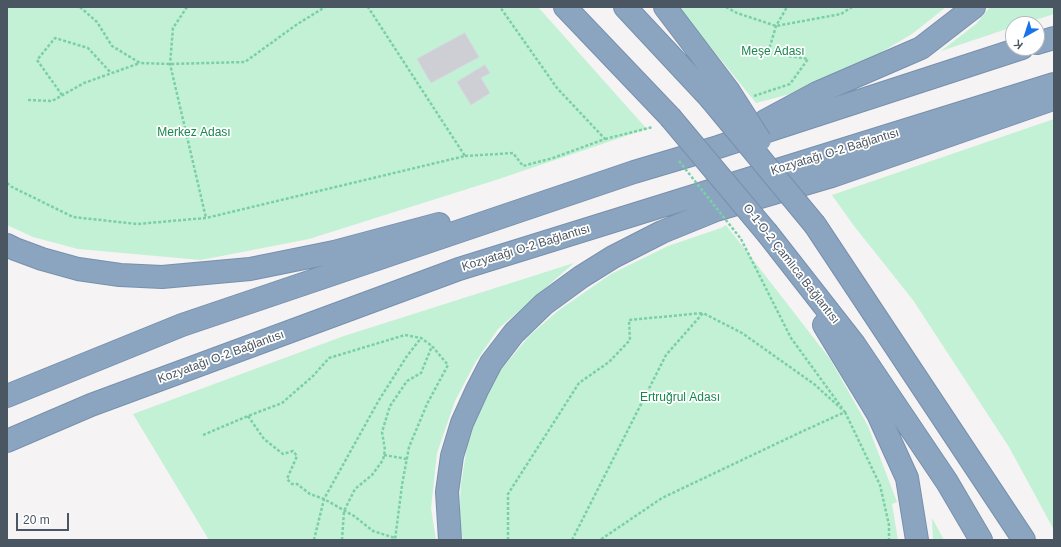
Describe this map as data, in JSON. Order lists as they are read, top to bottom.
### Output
{
  "streets": {
    "highway": ["Kozyatağı O-2 Bağlantısı", "O-1-O-2 Çamlıca Bağlantısı"]
  },
  "parks": ["Meşe Adası", "Merkez Adası", "Ertruğrul Adası"],
  "scale_bar": "20 m",
  "north": "bottom left"
}
